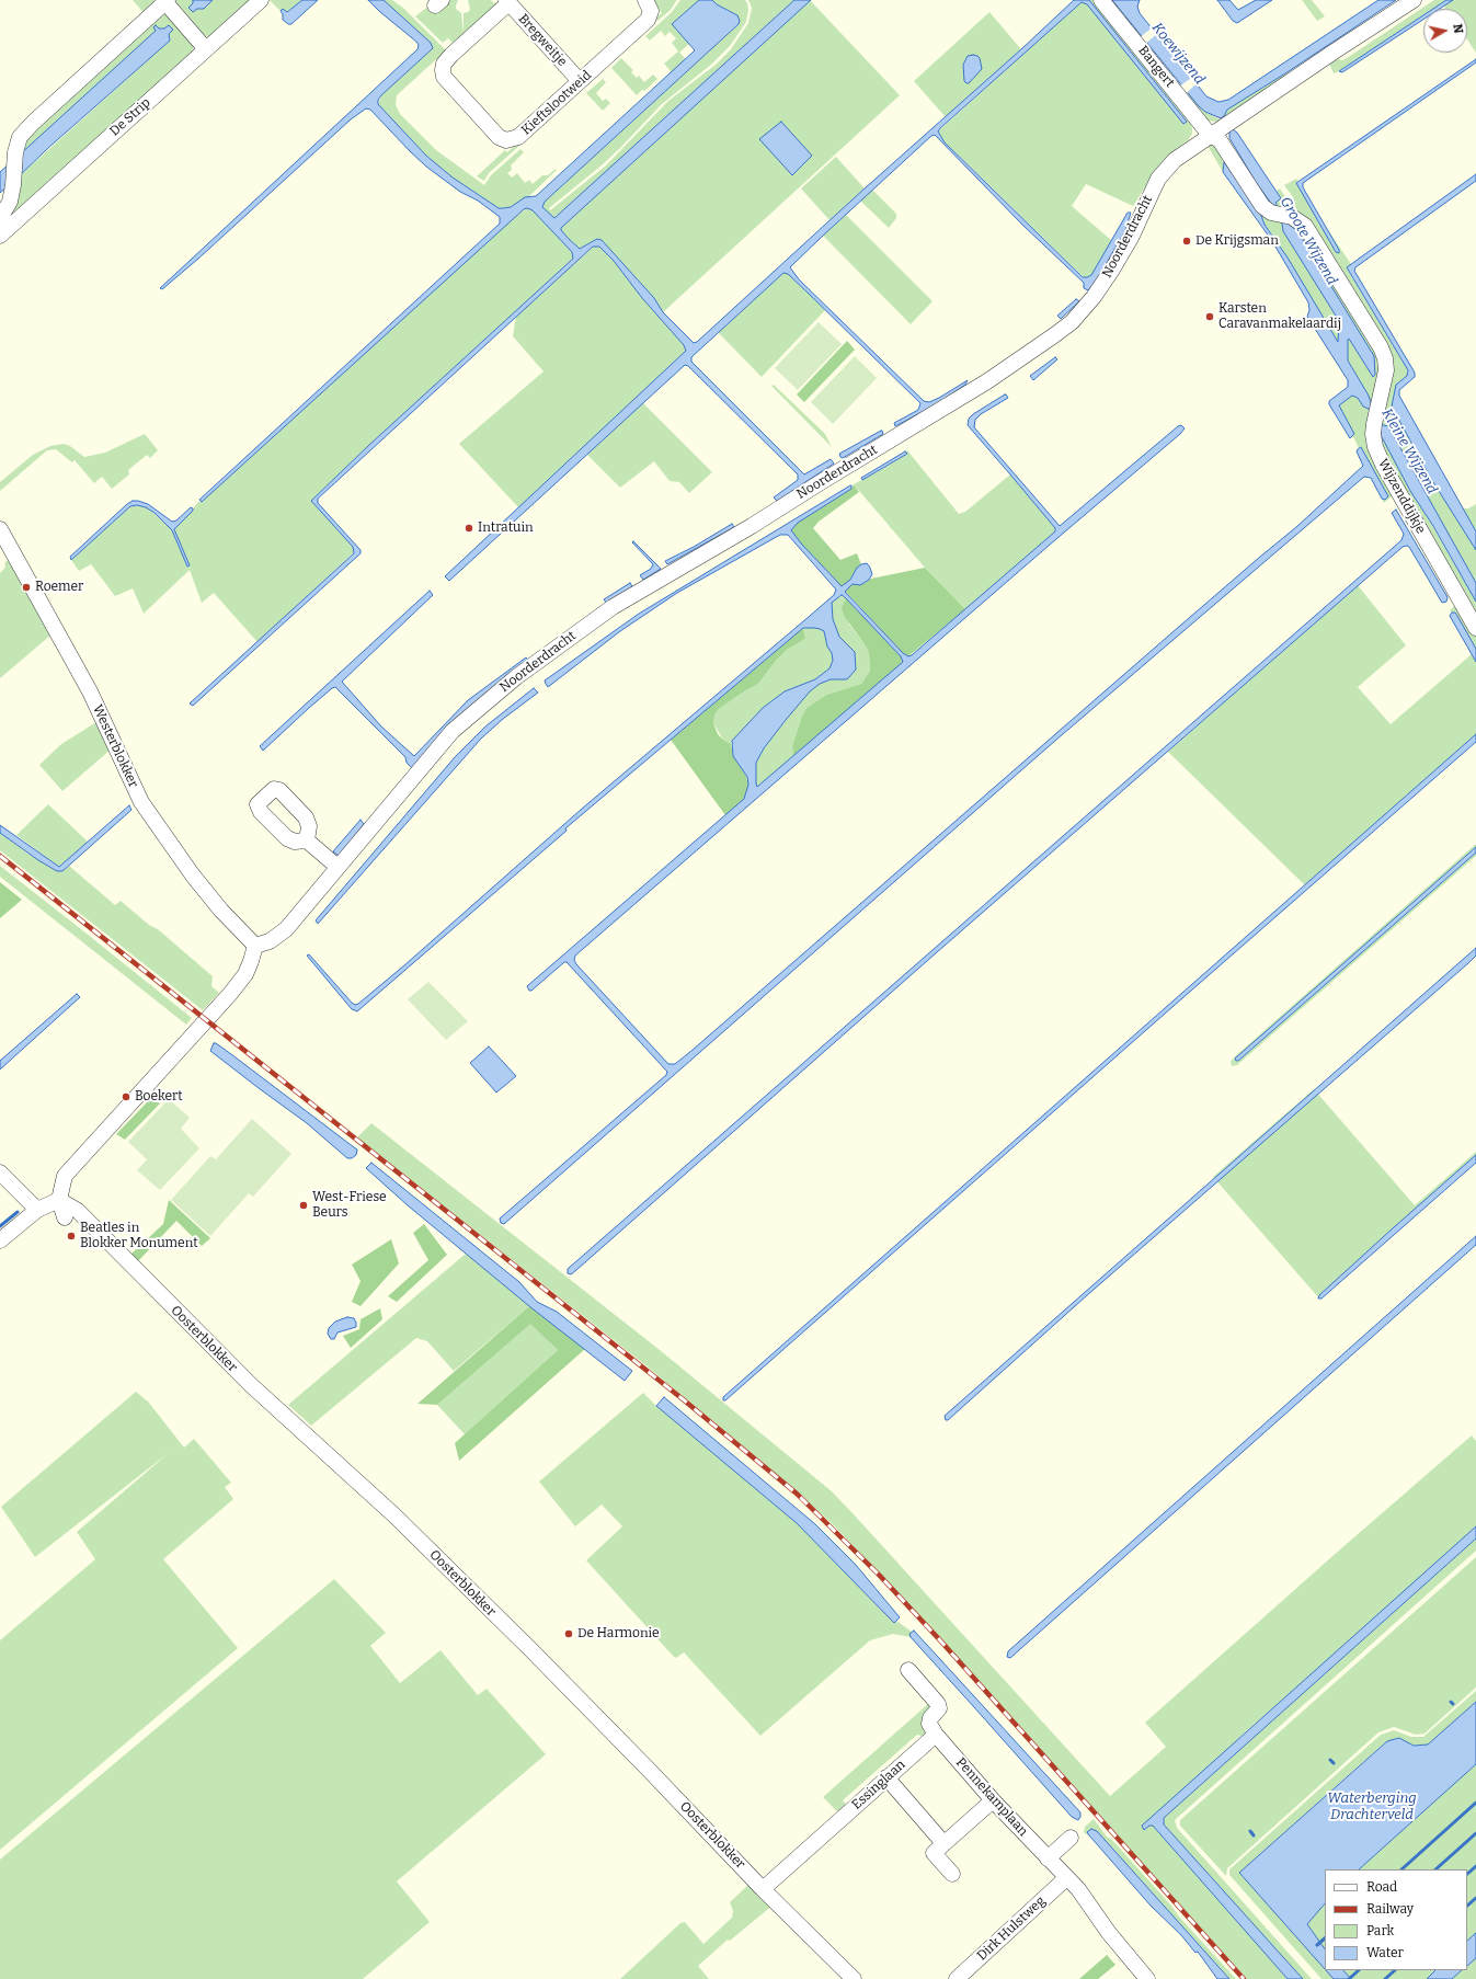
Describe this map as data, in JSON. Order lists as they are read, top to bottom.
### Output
{
  "streets": {
    "street": [
      "Bregweitje",
      "Bangert",
      "Kieftslootweid",
      "De Strip",
      "Noorderdracht",
      "Wijzenddijkje",
      "Westerblokker",
      "Oosterblokker",
      "Essinglaan",
      "Pennekamplaan",
      "Dirk Hulstweg"
    ]
  },
  "crossings": [
    ["Bregweitje", "Kieftslootweid"],
    ["Bangert", "Noorderdracht"],
    ["Bangert", "Wijzenddijkje"],
    ["Noorderdracht", "Wijzenddijkje"],
    ["Noorderdracht", "Westerblokker"],
    ["Oosterblokker", "Essinglaan"],
    ["Essinglaan", "Pennekamplaan"],
    ["Pennekamplaan", "Dirk Hulstweg"]
  ],
  "water": [
    "Koewijzend",
    "Groote Wijzend",
    "Kleine Wijzend",
    "Waterberging Drachterveld"
  ],
  "places": [
    "De Krijgsman",
    "Karsten Caravanmakelaardij",
    "Intratuin",
    "Roemer",
    "Boekert",
    "West-Friese Beurs",
    "Beatles in Blokker Monument",
    "De Harmonie"
  ],
  "legend": [
    "Road",
    "Railway",
    "Park",
    "Water"
  ],
  "north": "right"
}
